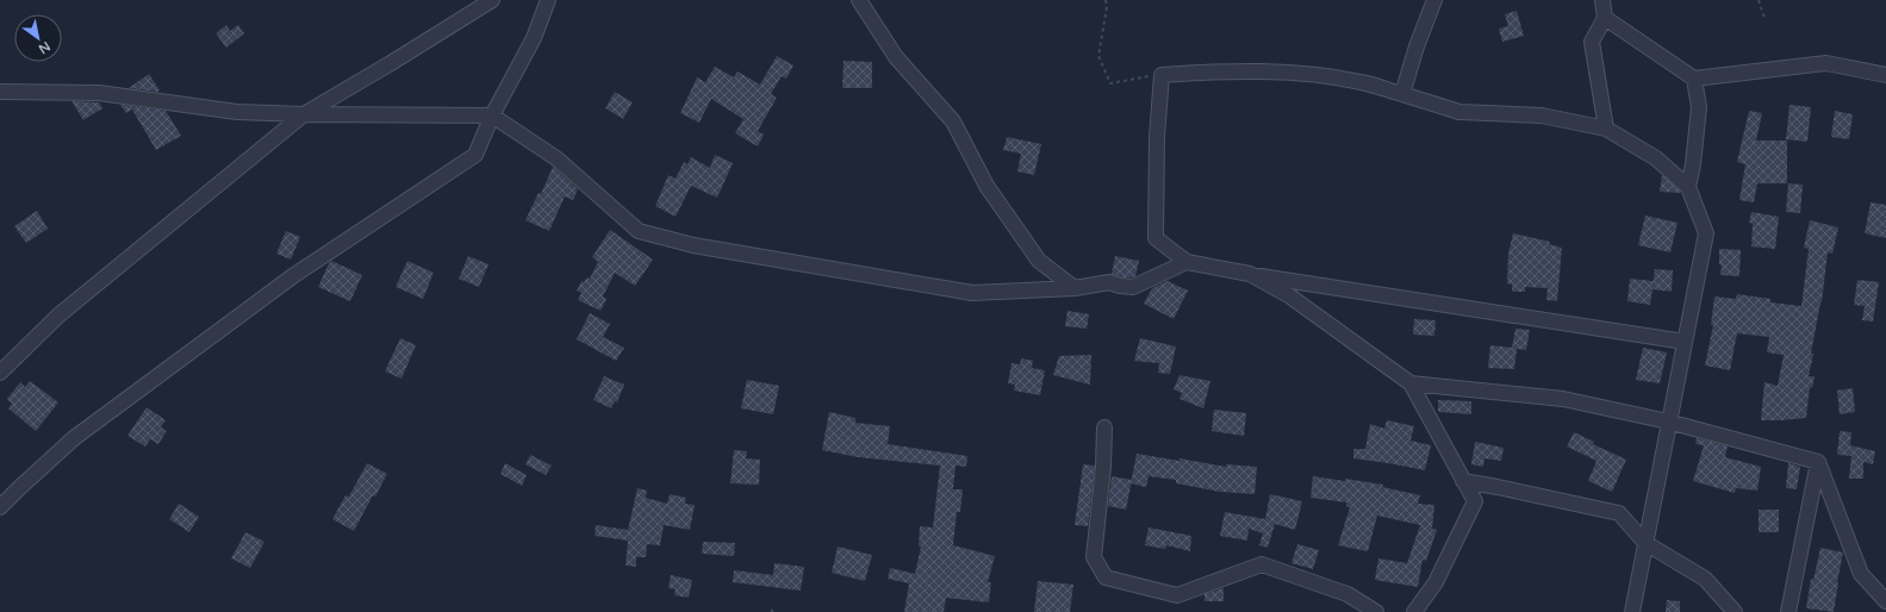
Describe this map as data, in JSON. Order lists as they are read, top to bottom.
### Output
{
  "north": "bottom right"
}
